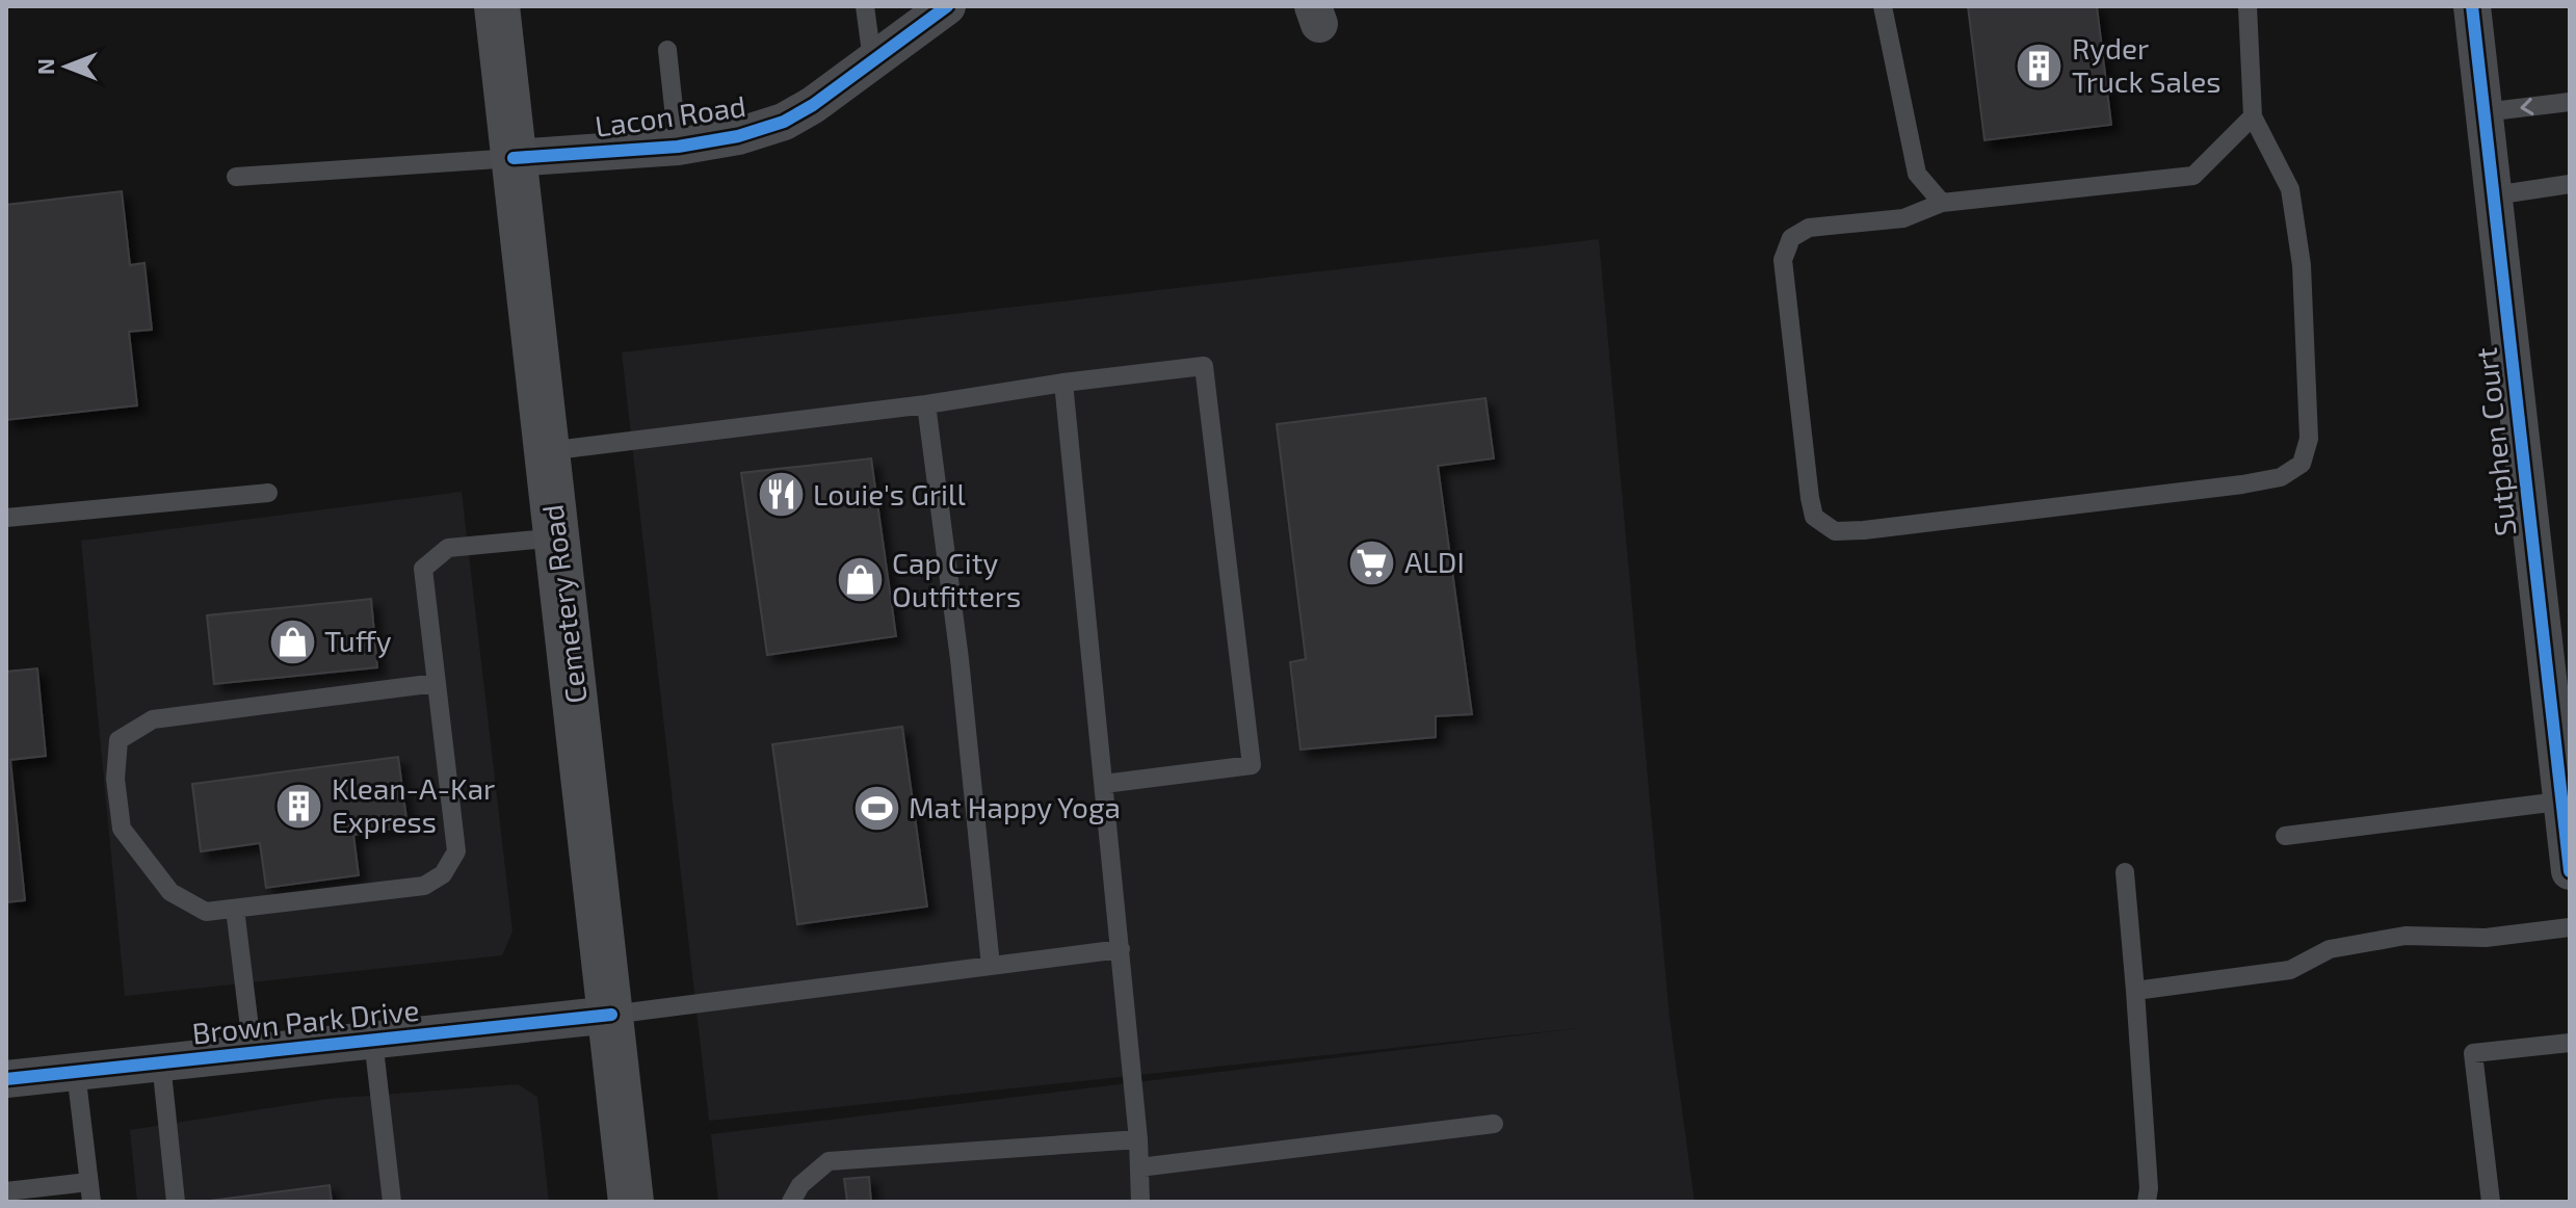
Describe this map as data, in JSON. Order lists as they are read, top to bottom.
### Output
{
  "streets": {
    "main road": ["Cemetery Road"],
    "street": ["Lacon Road", "Sutphen Court", "Brown Park Drive"]
  },
  "crossings": [
    ["Lacon Road", "Cemetery Road"],
    ["Cemetery Road", "Brown Park Drive"]
  ],
  "places": {
    "building": ["Ryder Truck Sales", "Klean-A-Kar Express"],
    "restaurant": ["Louie's Grill"],
    "supermarket": ["ALDI"],
    "shop": ["Cap City Outfitters", "Tuffy"],
    "sports": ["Mat Happy Yoga"]
  },
  "north": "left"
}
